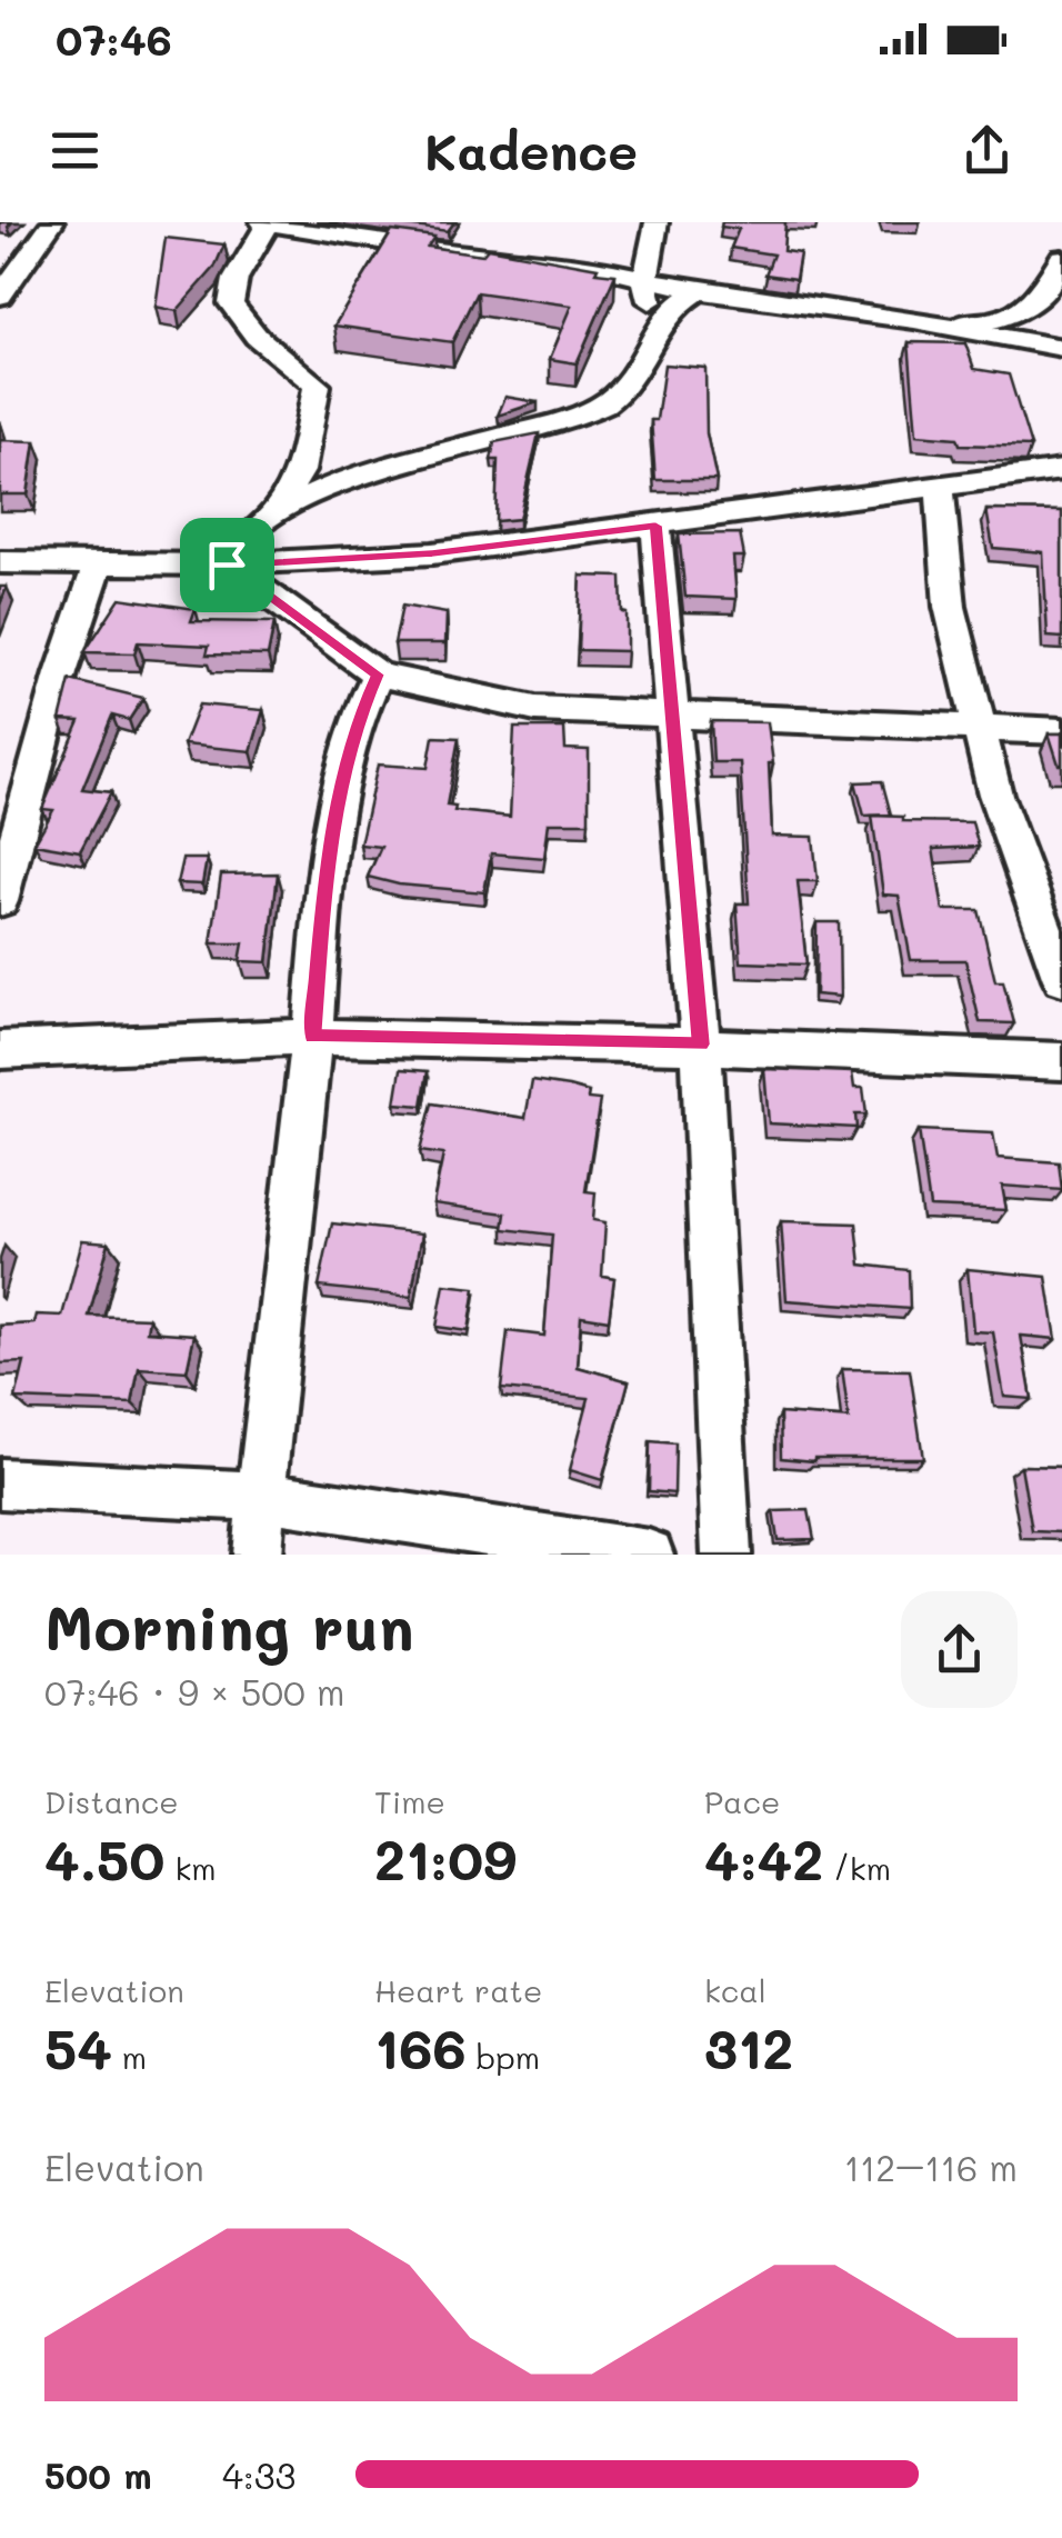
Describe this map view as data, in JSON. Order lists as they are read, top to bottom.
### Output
{
  "page": {
    "status": "07:46",
    "header": "Kadence",
    "heading": ["Morning run", "07:46 · 9 × 500 m"],
    "stats": [
      ["Distance", "4.50 km"],
      ["Time", "21:09"],
      ["Pace", "4:42 /km"],
      ["Elevation", "54 m"],
      ["Heart rate", "166 bpm"],
      ["kcal", "312"]
    ],
    "chart": ["Elevation", "112–116 m"],
    "list": [
      {
        "name": "500 m",
        "note": "4:33"
      }
    ]
  }
}
